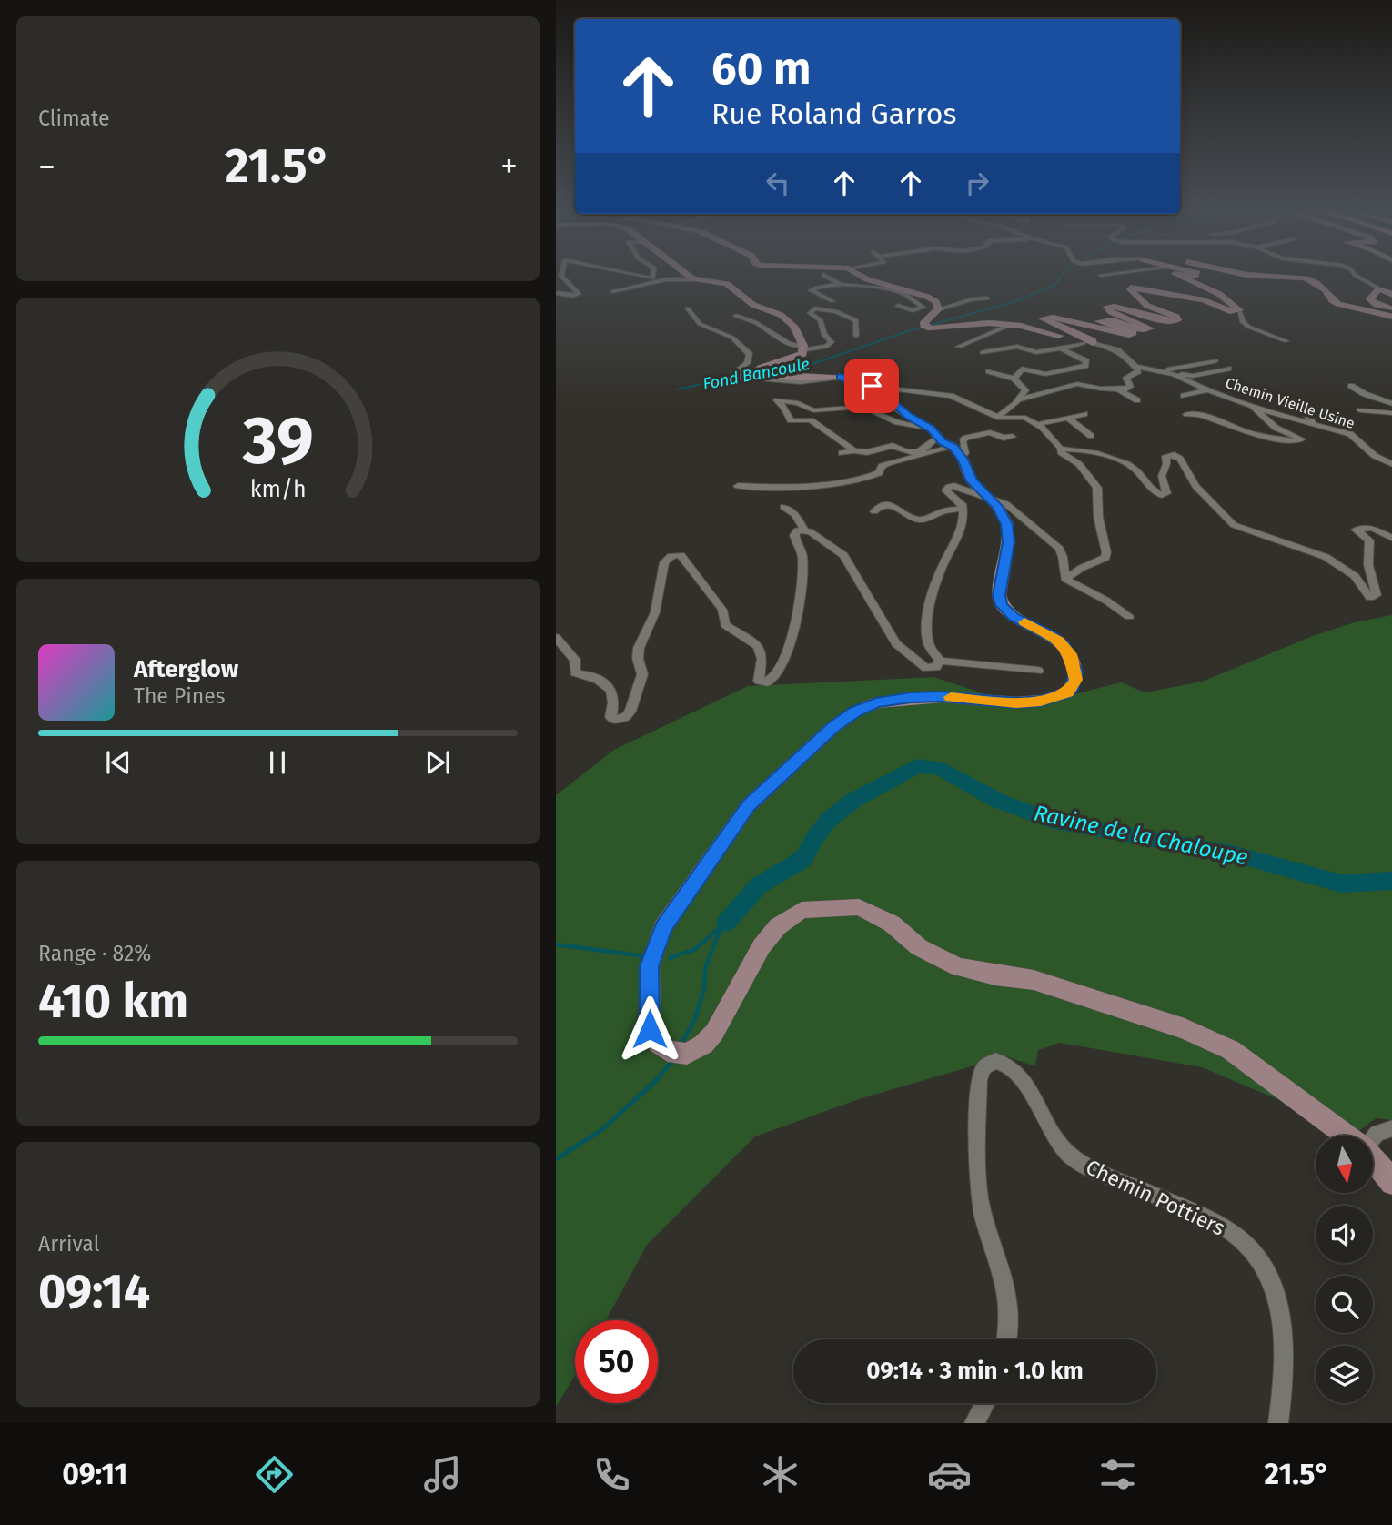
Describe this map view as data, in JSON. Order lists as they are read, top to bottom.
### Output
{
  "streets": {
    "street": ["Chemin Vieille Usine", "Chemin Pottiers"]
  },
  "water": ["Fond Bancoule", "Ravine de la Chaloupe"],
  "north": "bottom",
  "page": {
    "tile": [
      "Climate",
      ["Range · 82%", "410 km"],
      ["Arrival", "09:14"]
    ],
    "turn": ["60 m", "Rue Roland Garros"],
    "heat": ["−", "21.5°", "+"],
    "song": ["Afterglow", "The Pines"],
    "limit": "50",
    "trip": "09:14 · 3 min · 1.0 km",
    "tabs": ["09:11", "21.5°"],
    "gauge": ["39", "km/h"]
  }
}
